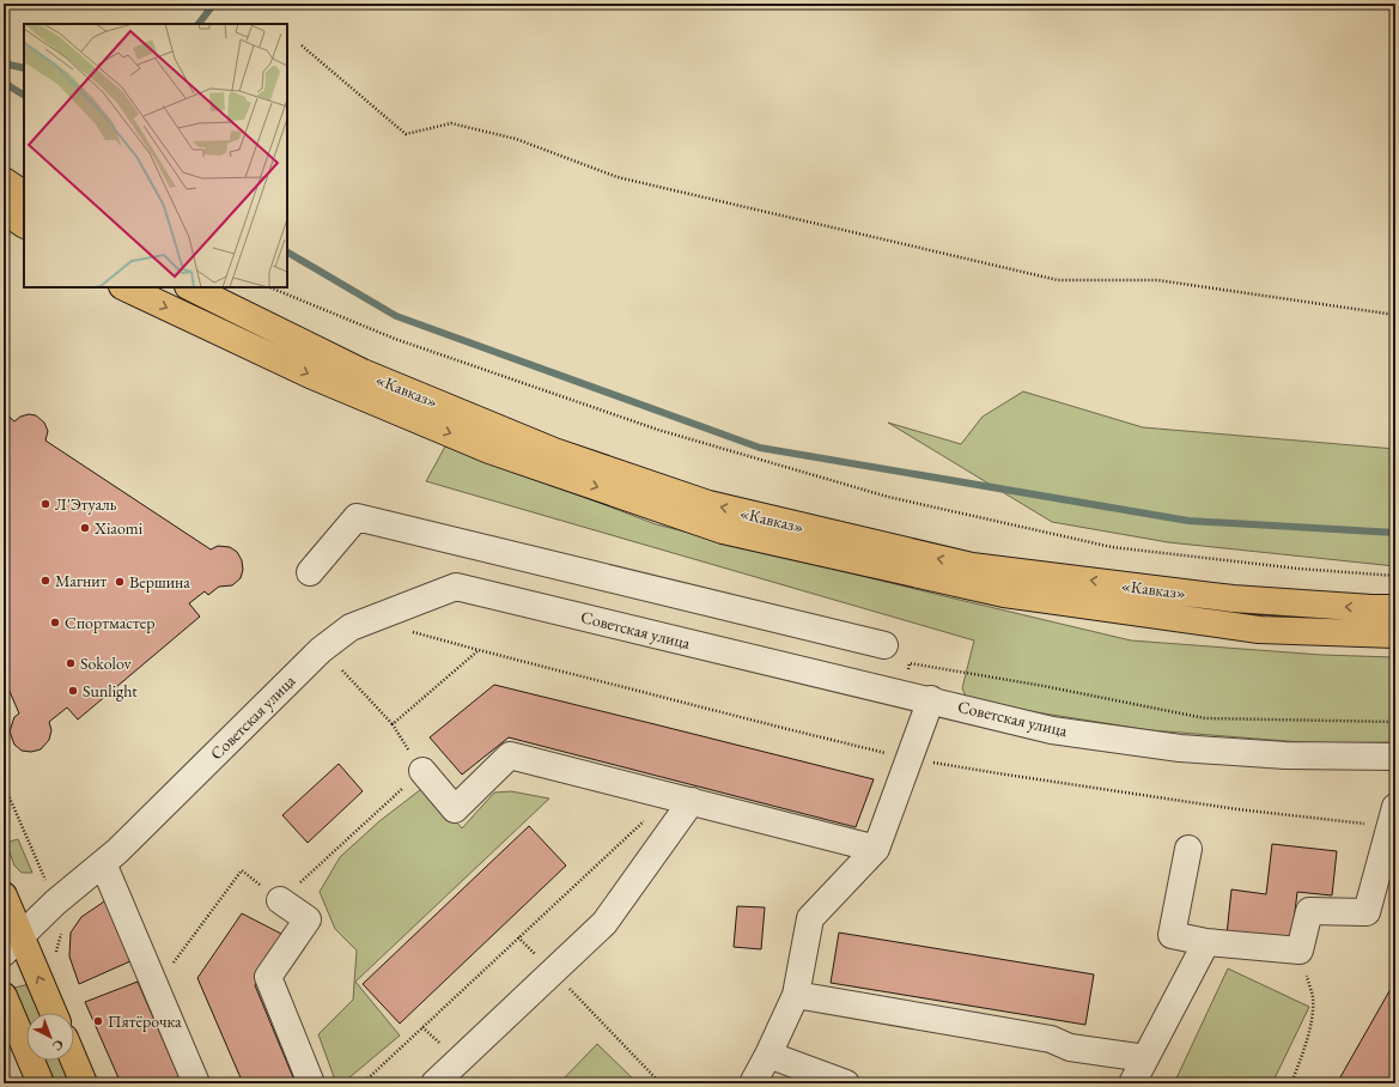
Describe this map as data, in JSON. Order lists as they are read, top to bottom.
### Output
{
  "streets": {
    "main road": ["«Кавказ»"],
    "street": ["Советская улица"]
  },
  "places": [
    "Л'Этуаль",
    "Xiaomi",
    "Магнит",
    "Вершина",
    "Спортмастер",
    "Sokolov",
    "Sunlight",
    "Пятёрочка"
  ],
  "north": "bottom right"
}
